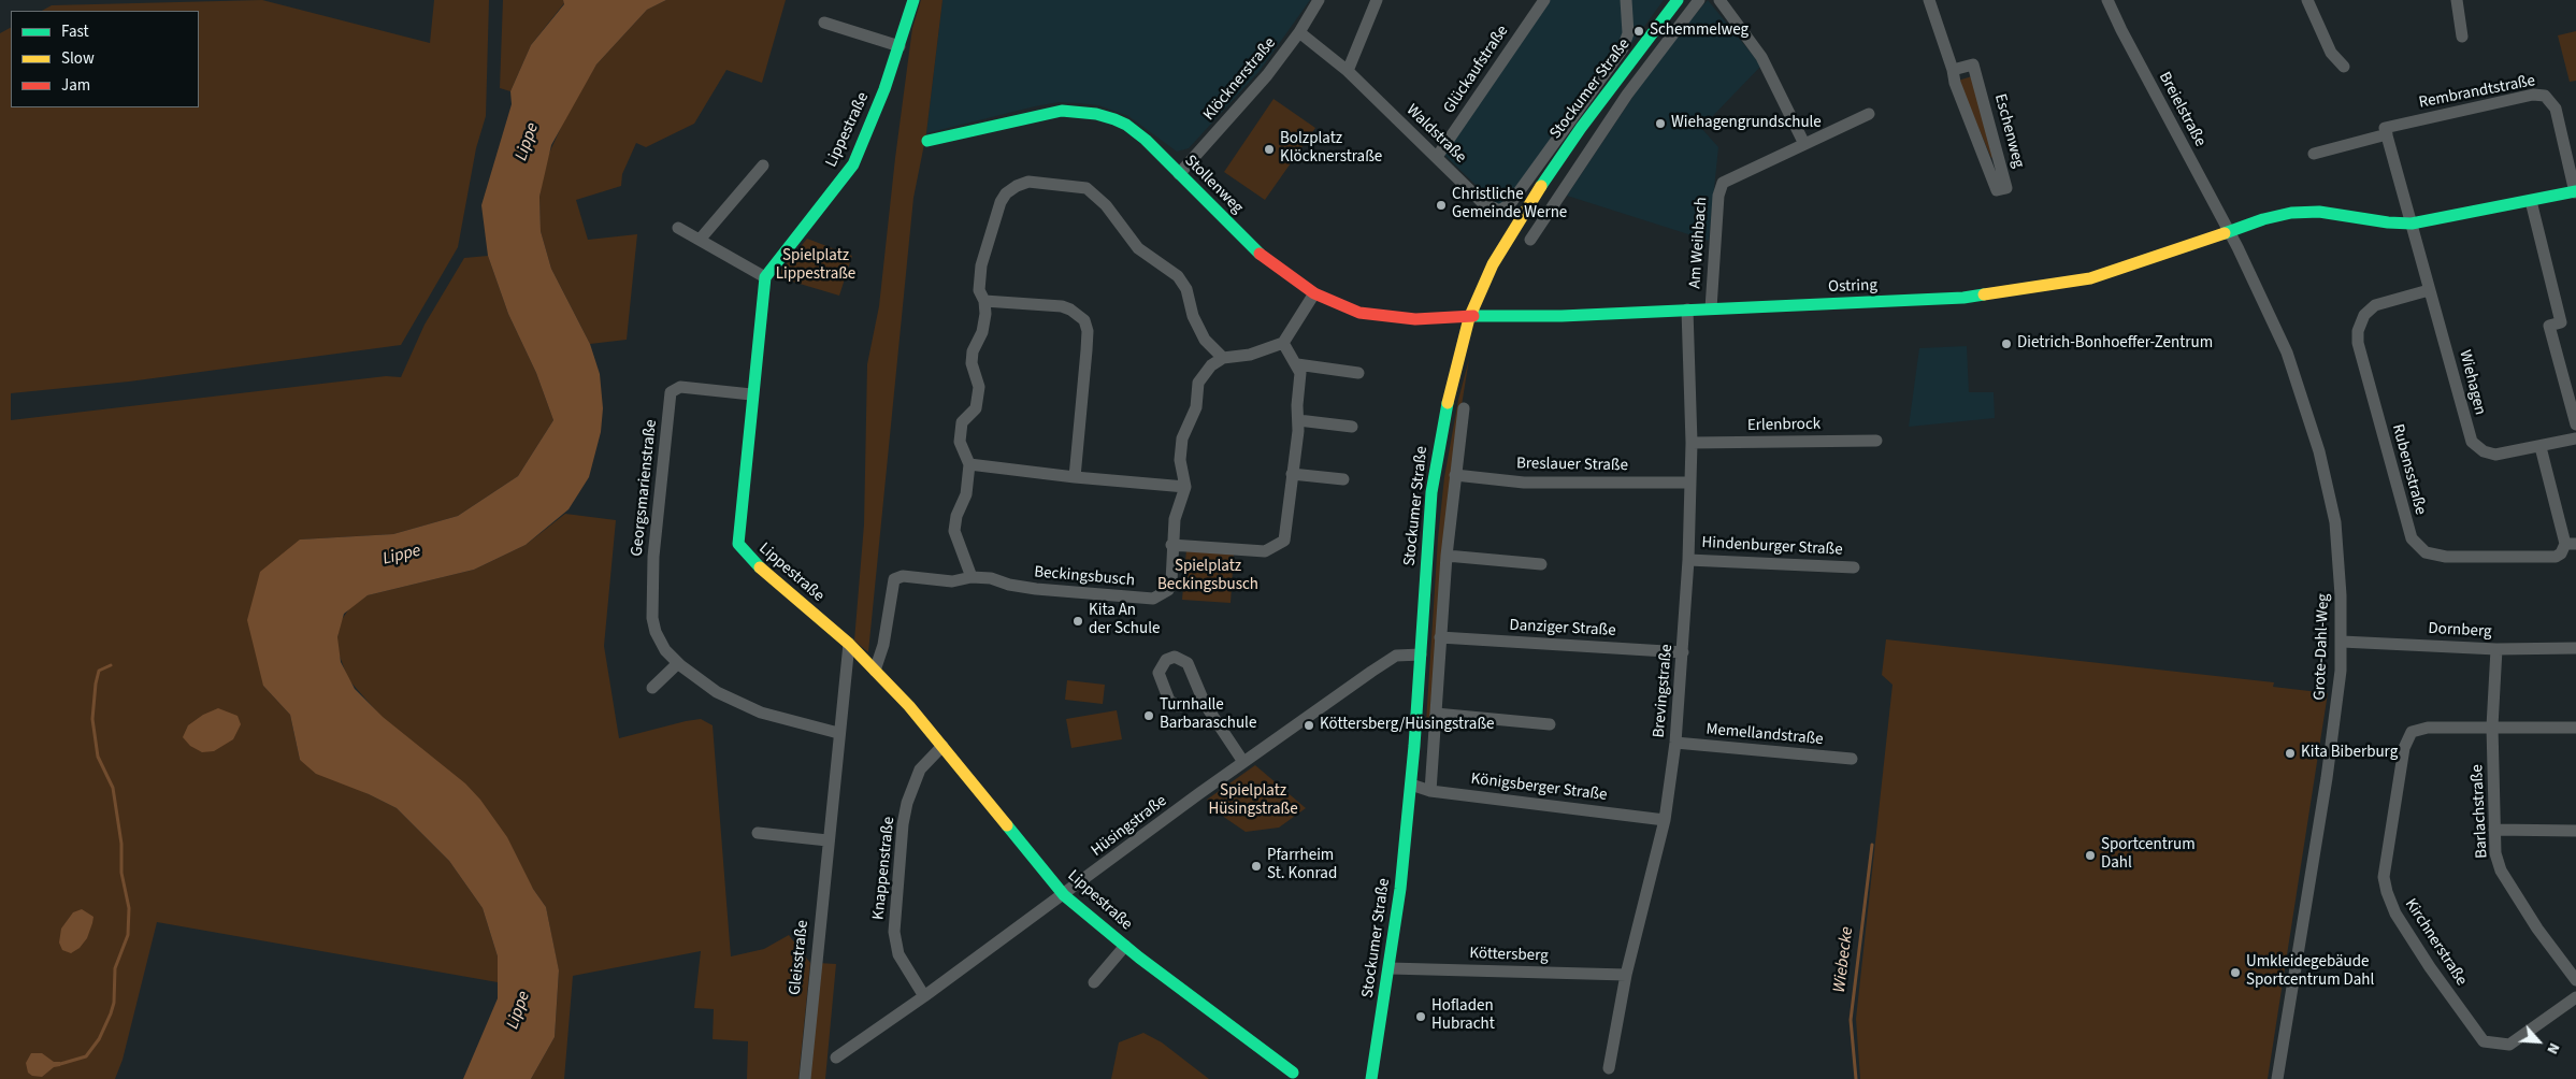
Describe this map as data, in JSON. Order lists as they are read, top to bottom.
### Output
{
  "streets": {
    "street": [
      "Glückaufstraße",
      "Klöcknerstraße",
      "Stockumer Straße",
      "Rembrandtstraße",
      "Breielstraße",
      "Lippestraße",
      "Eschenweg",
      "Waldstraße",
      "Stollenweg",
      "Am Weihbach",
      "Ostring",
      "Wiehagen",
      "Erlenbrock",
      "Breslauer Straße",
      "Rubensstraße",
      "Georgsmarienstraße",
      "Hindenburger Straße",
      "Beckingsbusch",
      "Danziger Straße",
      "Dornberg",
      "Grote-Dahl-Weg",
      "Brevingstraße",
      "Memellandstraße",
      "Königsberger Straße",
      "Barlachstraße",
      "Hüsingstraße",
      "Knappenstraße",
      "Kirchnerstraße",
      "Köttersberg",
      "Gleisstraße"
    ]
  },
  "crossings": [
    ["Glückaufstraße", "Waldstraße"],
    ["Klöcknerstraße", "Waldstraße"],
    ["Klöcknerstraße", "Stollenweg"],
    ["Stockumer Straße", "Waldstraße"],
    ["Stockumer Straße", "Stollenweg"],
    ["Stockumer Straße", "Ostring"],
    ["Stockumer Straße", "Königsberger Straße"],
    ["Stockumer Straße", "Hüsingstraße"],
    ["Stockumer Straße", "Köttersberg"],
    ["Breielstraße", "Ostring"],
    ["Breielstraße", "Grote-Dahl-Weg"],
    ["Lippestraße", "Georgsmarienstraße"],
    ["Lippestraße", "Beckingsbusch"],
    ["Lippestraße", "Hüsingstraße"],
    ["Lippestraße", "Knappenstraße"],
    ["Lippestraße", "Gleisstraße"],
    ["Stollenweg", "Ostring"],
    ["Am Weihbach", "Ostring"],
    ["Ostring", "Grote-Dahl-Weg"],
    ["Ostring", "Brevingstraße"],
    ["Wiehagen", "Rubensstraße"],
    ["Erlenbrock", "Brevingstraße"],
    ["Breslauer Straße", "Brevingstraße"],
    ["Georgsmarienstraße", "Gleisstraße"],
    ["Hindenburger Straße", "Brevingstraße"],
    ["Danziger Straße", "Brevingstraße"],
    ["Dornberg", "Grote-Dahl-Weg"],
    ["Dornberg", "Barlachstraße"],
    ["Brevingstraße", "Memellandstraße"],
    ["Brevingstraße", "Königsberger Straße"],
    ["Brevingstraße", "Köttersberg"],
    ["Barlachstraße", "Kirchnerstraße"],
    ["Hüsingstraße", "Knappenstraße"]
  ],
  "water": ["Lippe", "Wiebecke"],
  "parks": ["Spielplatz Lippestraße", "Spielplatz Beckingsbusch", "Spielplatz Hüsingstraße"],
  "places": [
    "Schemmelweg",
    "Wiehagengrundschule",
    "Bolzplatz Klöcknerstraße",
    "Christliche Gemeinde Werne",
    "Dietrich-Bonhoeffer-Zentrum",
    "Kita An der Schule",
    "Turnhalle Barbaraschule",
    "Köttersberg/Hüsingstraße",
    "Kita Biberburg",
    "Sportcentrum Dahl",
    "Pfarrheim St. Konrad",
    "Umkleidegebäude Sportcentrum Dahl",
    "Hofladen Hubracht"
  ],
  "legend": ["Fast", "Slow", "Jam"],
  "north": "bottom right"
}
